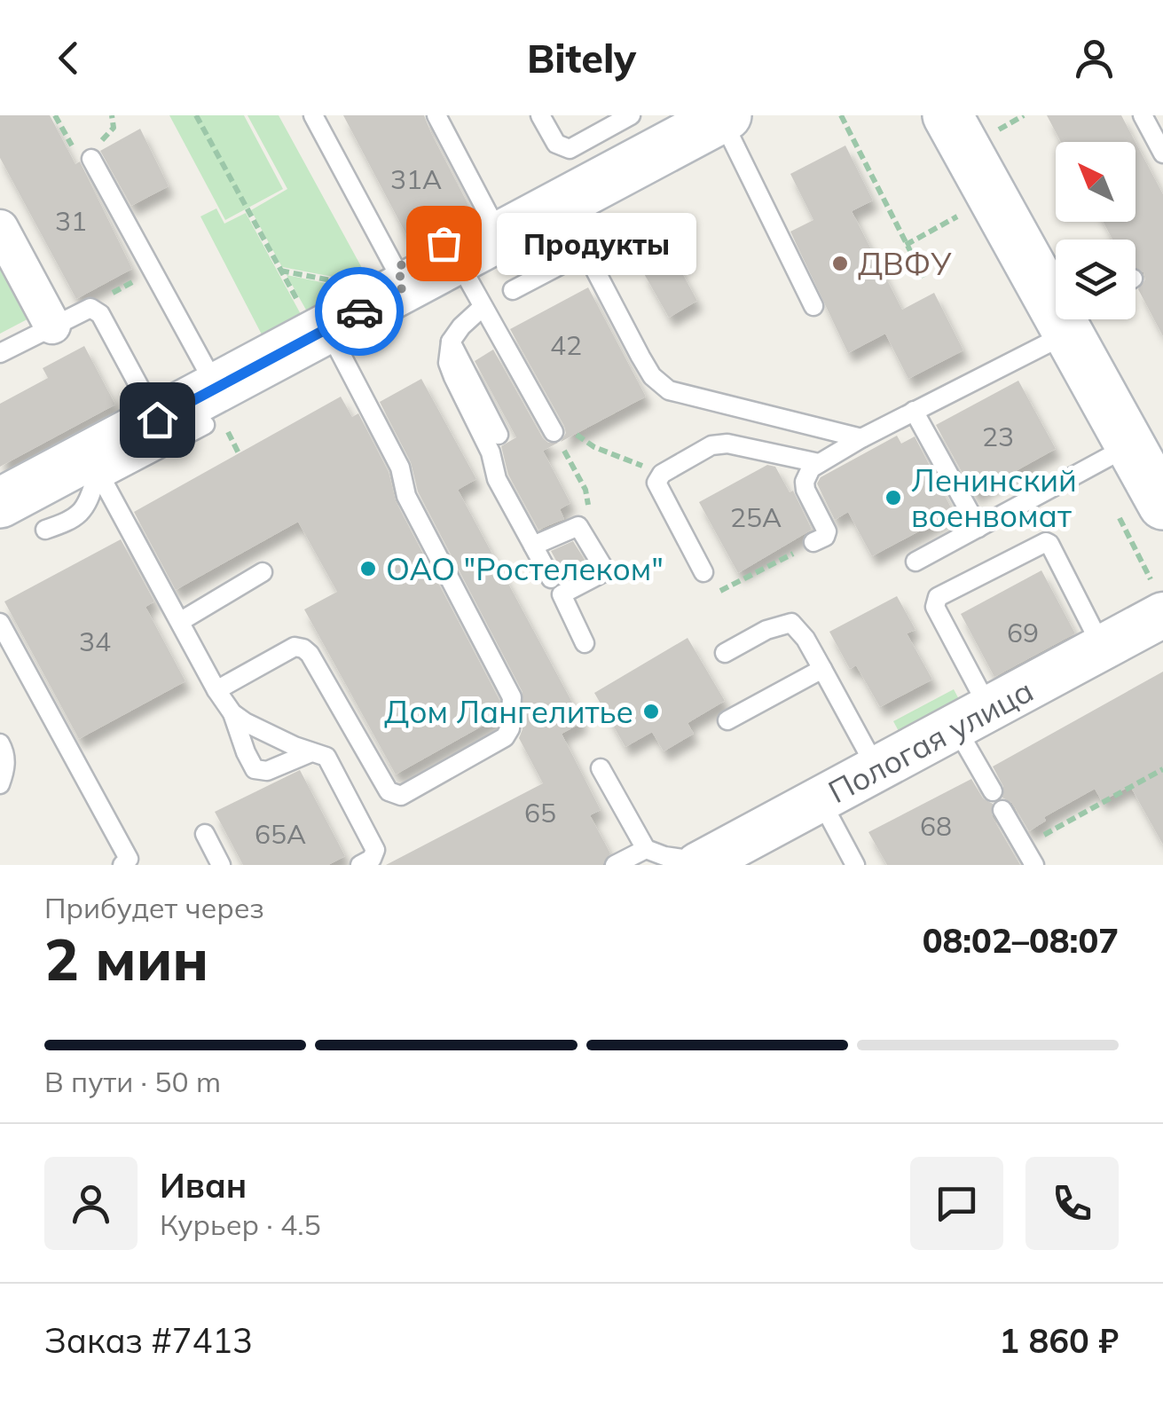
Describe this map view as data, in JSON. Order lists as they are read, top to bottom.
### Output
{
  "streets": {
    "street": ["Пологая улица"]
  },
  "places": [
    "Продукты",
    "ДВФУ",
    "Ленинский военвомат",
    "ОАО \"Ростелеком\"",
    "Дом Лангелитье"
  ],
  "house_numbers": [
    "31А",
    "31",
    "42",
    "23",
    "25А",
    "69",
    "34",
    "65",
    "68",
    "65А"
  ],
  "north": "top left",
  "page": {
    "header": "Bitely",
    "bubble": "Продукты",
    "heading": ["2 мин", "Прибудет через", "08:02–08:07"],
    "panel": [
      "Иван",
      "Курьер · 4.5",
      "Заказ #7413",
      "1 860 ₽"
    ],
    "bar": "В пути · 50 m"
  }
}
